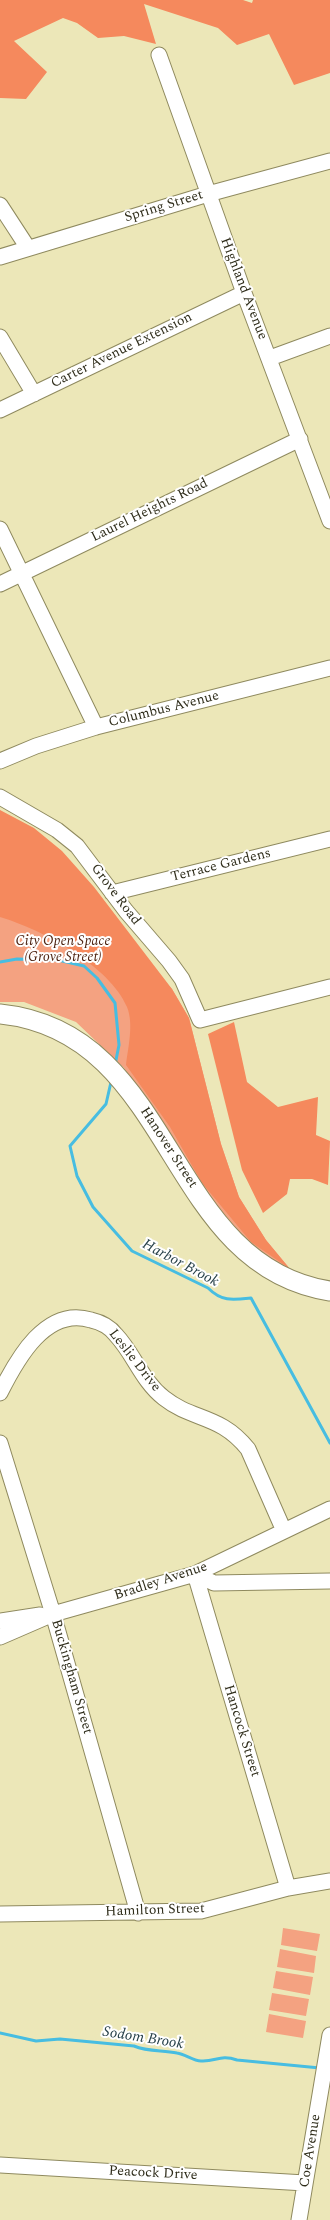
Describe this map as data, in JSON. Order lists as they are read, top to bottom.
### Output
{
  "streets": {
    "main road": ["Hanover Street"],
    "street": [
      "Spring Street",
      "Highland Avenue",
      "Carter Avenue Extension",
      "Laurel Heights Road",
      "Columbus Avenue",
      "Terrace Gardens",
      "Grove Road",
      "Leslie Drive",
      "Bradley Avenue",
      "Buckingham Street",
      "Hancock Street",
      "Hamilton Street",
      "Coe Avenue",
      "Peacock Drive"
    ]
  },
  "crossings": [
    ["Spring Street", "Highland Avenue"],
    ["Highland Avenue", "Carter Avenue Extension"],
    ["Highland Avenue", "Laurel Heights Road"],
    ["Terrace Gardens", "Grove Road"],
    ["Leslie Drive", "Bradley Avenue"],
    ["Bradley Avenue", "Buckingham Street"],
    ["Bradley Avenue", "Hancock Street"],
    ["Buckingham Street", "Hamilton Street"],
    ["Hancock Street", "Hamilton Street"],
    ["Coe Avenue", "Peacock Drive"]
  ],
  "water": ["Harbor Brook", "Sodom Brook"],
  "parks": ["City Open Space (Grove Street)"]
}
